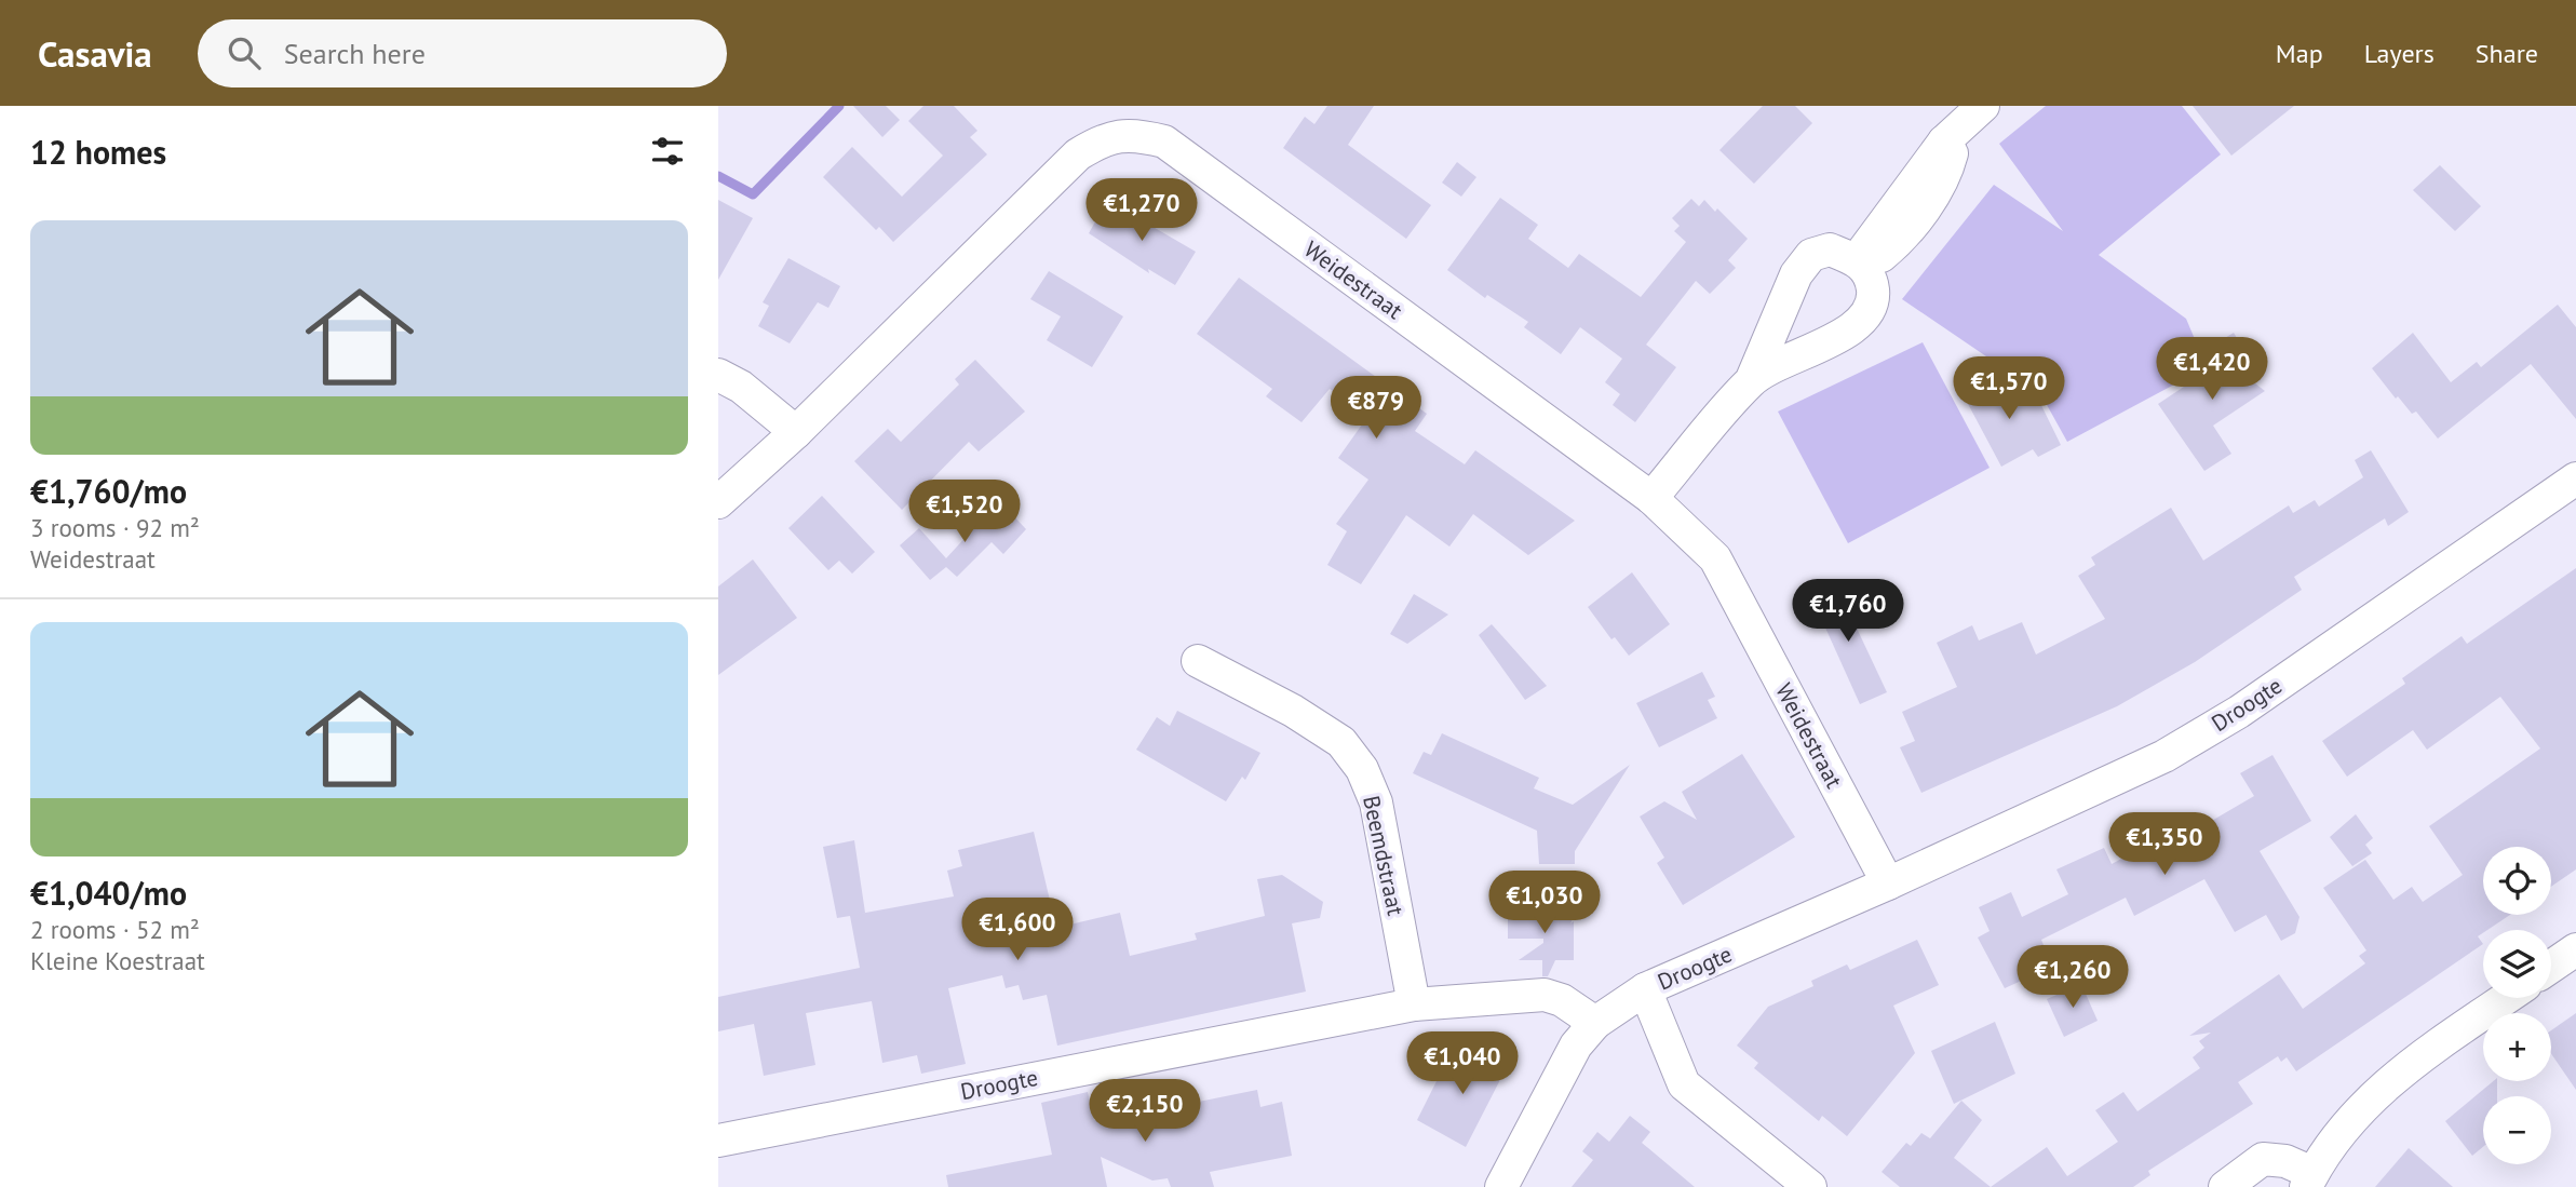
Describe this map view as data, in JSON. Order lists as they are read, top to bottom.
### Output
{
  "streets": {
    "street": ["Weidestraat", "Droogte", "Beemdstraat"]
  },
  "crossings": [
    ["Weidestraat", "Droogte"],
    ["Droogte", "Beemdstraat"]
  ],
  "page": {
    "header": "Casavia",
    "search": "Search here",
    "nav": ["Map", "Layers", "Share"],
    "heading": "12 homes",
    "price": [
      "€1,270",
      "€1,420",
      "€1,570",
      "€879",
      "€1,520",
      "€1,760",
      "€1,350",
      "€1,030",
      "€1,600",
      "€1,260",
      "€1,040",
      "€2,150"
    ],
    "list": [
      {
        "name": "€1,760/mo",
        "note": "3 rooms · 92 m² · Weidestraat"
      },
      {
        "name": "€1,040/mo",
        "note": "2 rooms · 52 m² · Kleine Koestraat"
      }
    ],
    "map_buttons": ["+", "−"]
  }
}
